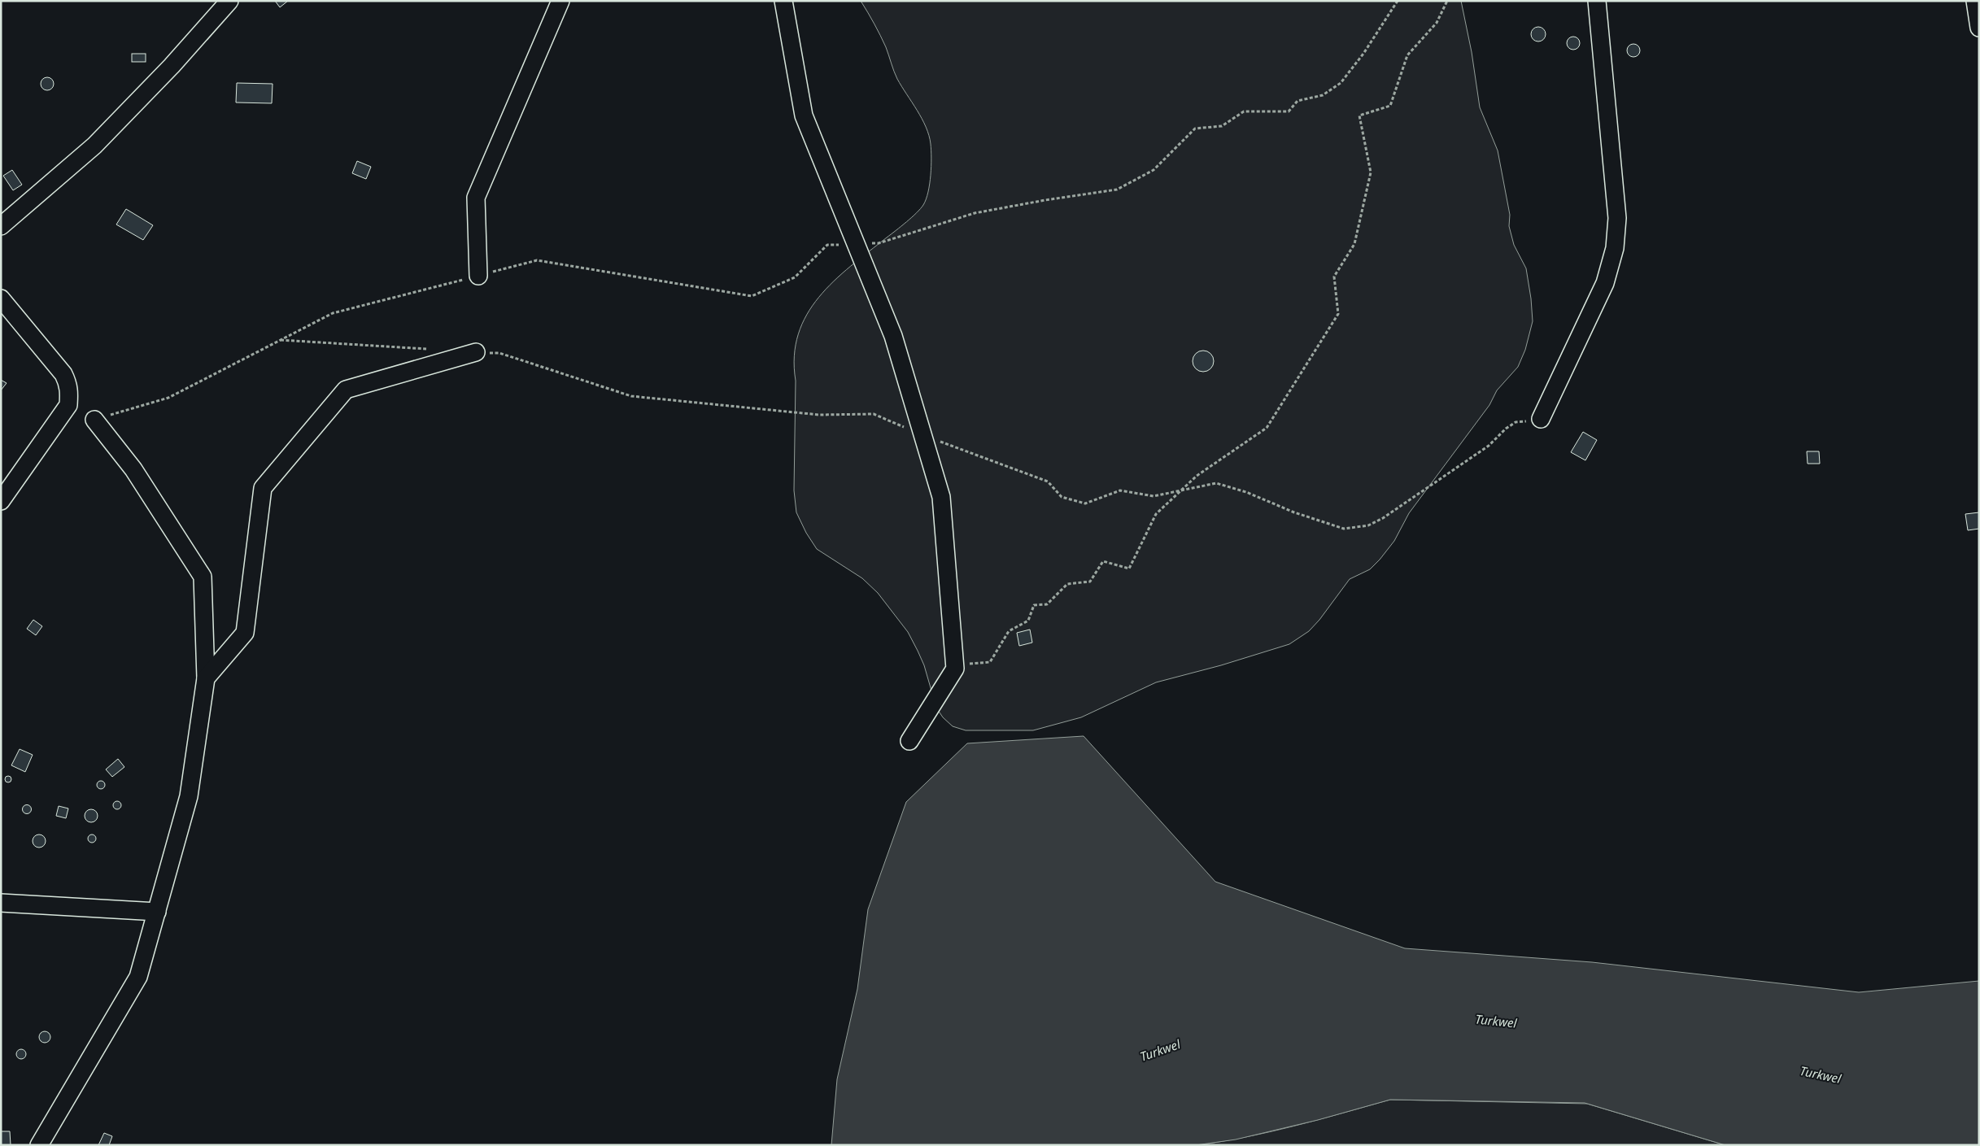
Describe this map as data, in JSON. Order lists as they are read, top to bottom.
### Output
{
  "water": ["Turkwel"]
}
